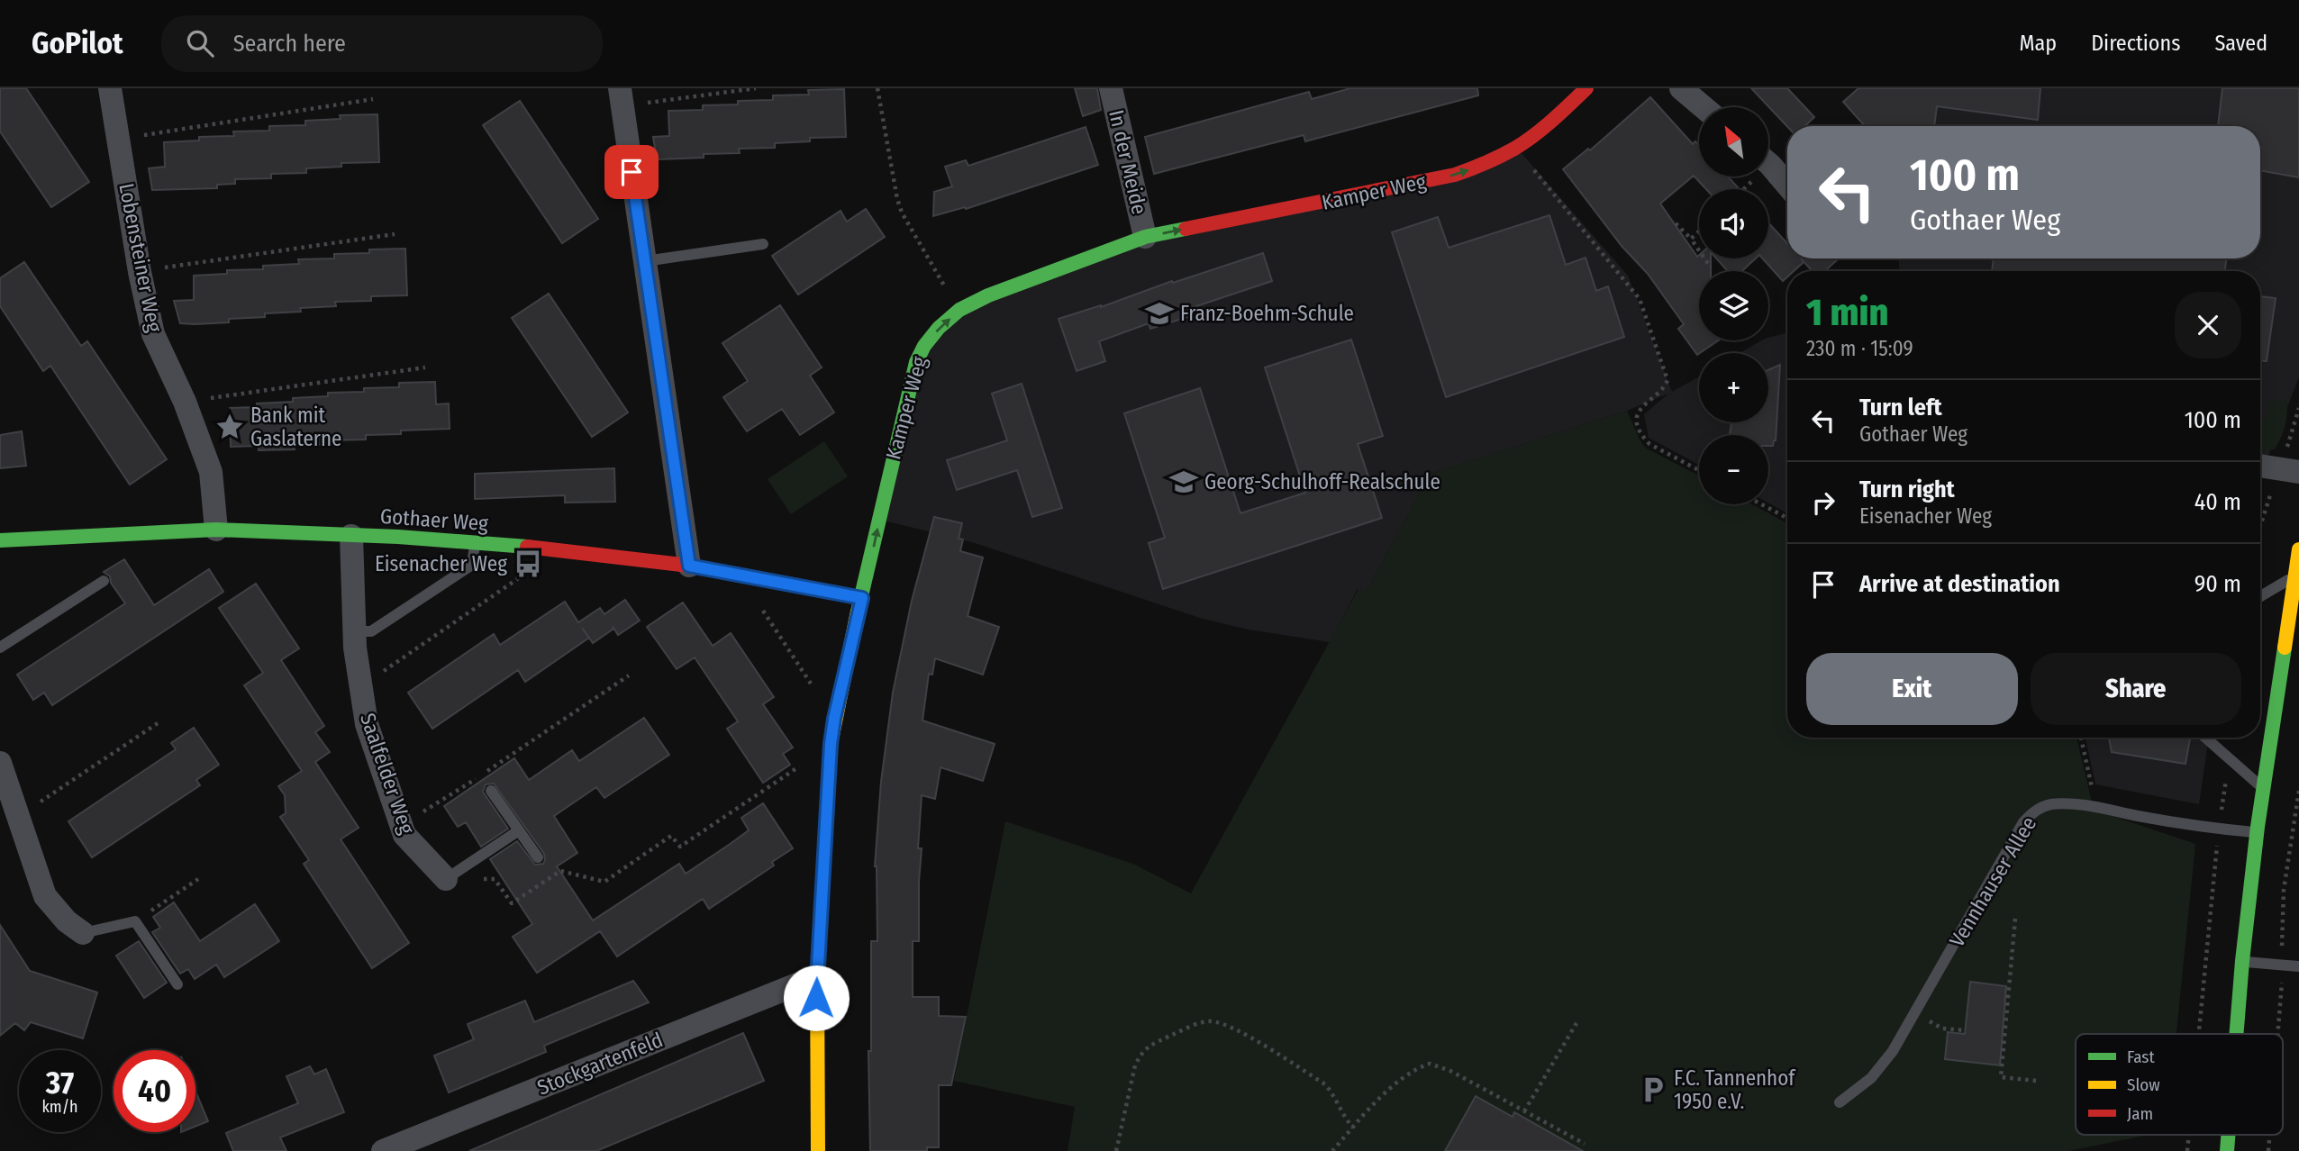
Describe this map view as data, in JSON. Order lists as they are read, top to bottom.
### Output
{
  "streets": {
    "street": [
      "In der Meide",
      "Kamper Weg",
      "Lobensteiner Weg",
      "Gothaer Weg",
      "Saalfelder Weg",
      "Stockgartenfeld"
    ],
    "lane": ["Vennhauser Allee"]
  },
  "crossings": [
    ["In der Meide", "Kamper Weg"],
    ["Kamper Weg", "Gothaer Weg"],
    ["Kamper Weg", "Stockgartenfeld"],
    ["Lobensteiner Weg", "Gothaer Weg"],
    ["Gothaer Weg", "Saalfelder Weg"]
  ],
  "one_way": ["Kamper Weg"],
  "places": {
    "school or university": ["Franz-Boehm-Schule", "Georg-Schulhoff-Realschule"],
    "place": ["Bank mit Gaslaterne"],
    "bus stop": ["Eisenacher Weg"],
    "parking": ["F.C. Tannenhof 1950 e.V."]
  },
  "legend": ["Fast", "Slow", "Jam"],
  "north": "top left",
  "page": {
    "header": "GoPilot",
    "search": "Search here",
    "nav": ["Map", "Directions", "Saved"],
    "map_buttons": ["+", "−"],
    "turn": ["100 m", "Gothaer Weg"],
    "heading": ["1 min", "230 m · 15:09"],
    "list": [
      {
        "name": "Turn left",
        "note": "Gothaer Weg",
        "value": "100 m"
      },
      {
        "name": "Turn right",
        "note": "Eisenacher Weg",
        "value": "40 m"
      },
      {
        "name": "Arrive at destination",
        "value": "90 m"
      }
    ],
    "buttons": ["Exit", "Share"],
    "speed": "37 km/h",
    "limit": "40"
  }
}
